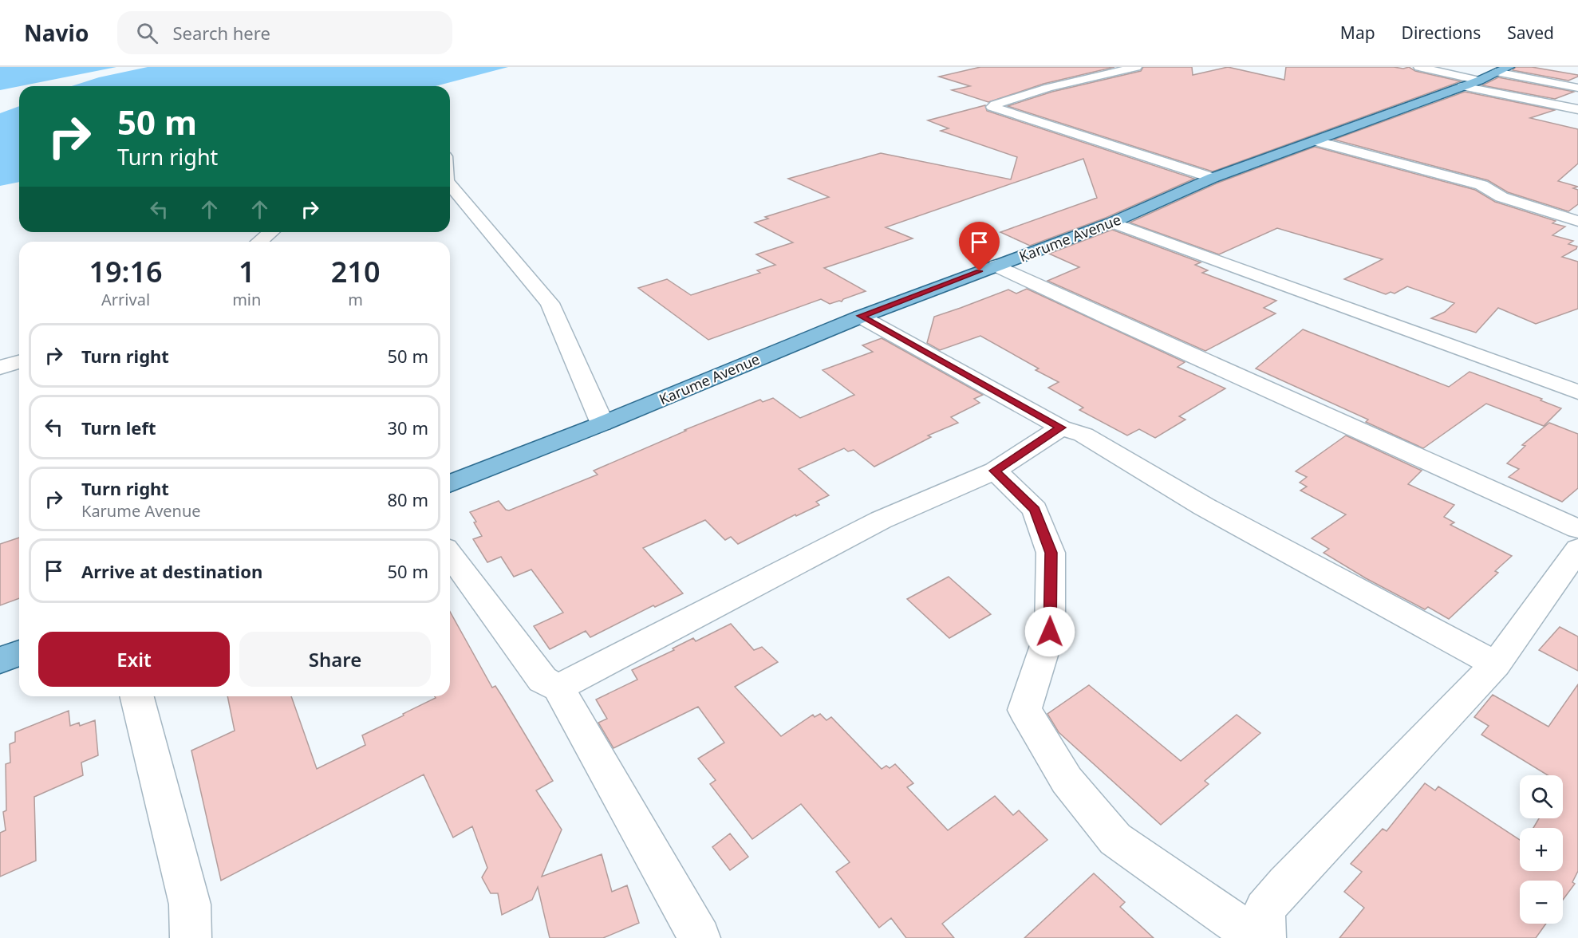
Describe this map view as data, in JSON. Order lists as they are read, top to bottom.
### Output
{
  "streets": {
    "main road": ["Karume Avenue"]
  },
  "page": {
    "header": "Navio",
    "search": "Search here",
    "nav": ["Map", "Directions", "Saved"],
    "turn": ["50 m", "Turn right"],
    "eta": [
      "19:16",
      "Arrival",
      "1",
      "min",
      "210",
      "m"
    ],
    "list": [
      {
        "name": "Turn right",
        "value": "50 m"
      },
      {
        "name": "Turn left",
        "value": "30 m"
      },
      {
        "name": "Turn right",
        "note": "Karume Avenue",
        "value": "80 m"
      },
      {
        "name": "Arrive at destination",
        "value": "50 m"
      }
    ],
    "buttons": ["Exit", "Share"],
    "map_buttons": ["+", "−"]
  }
}
